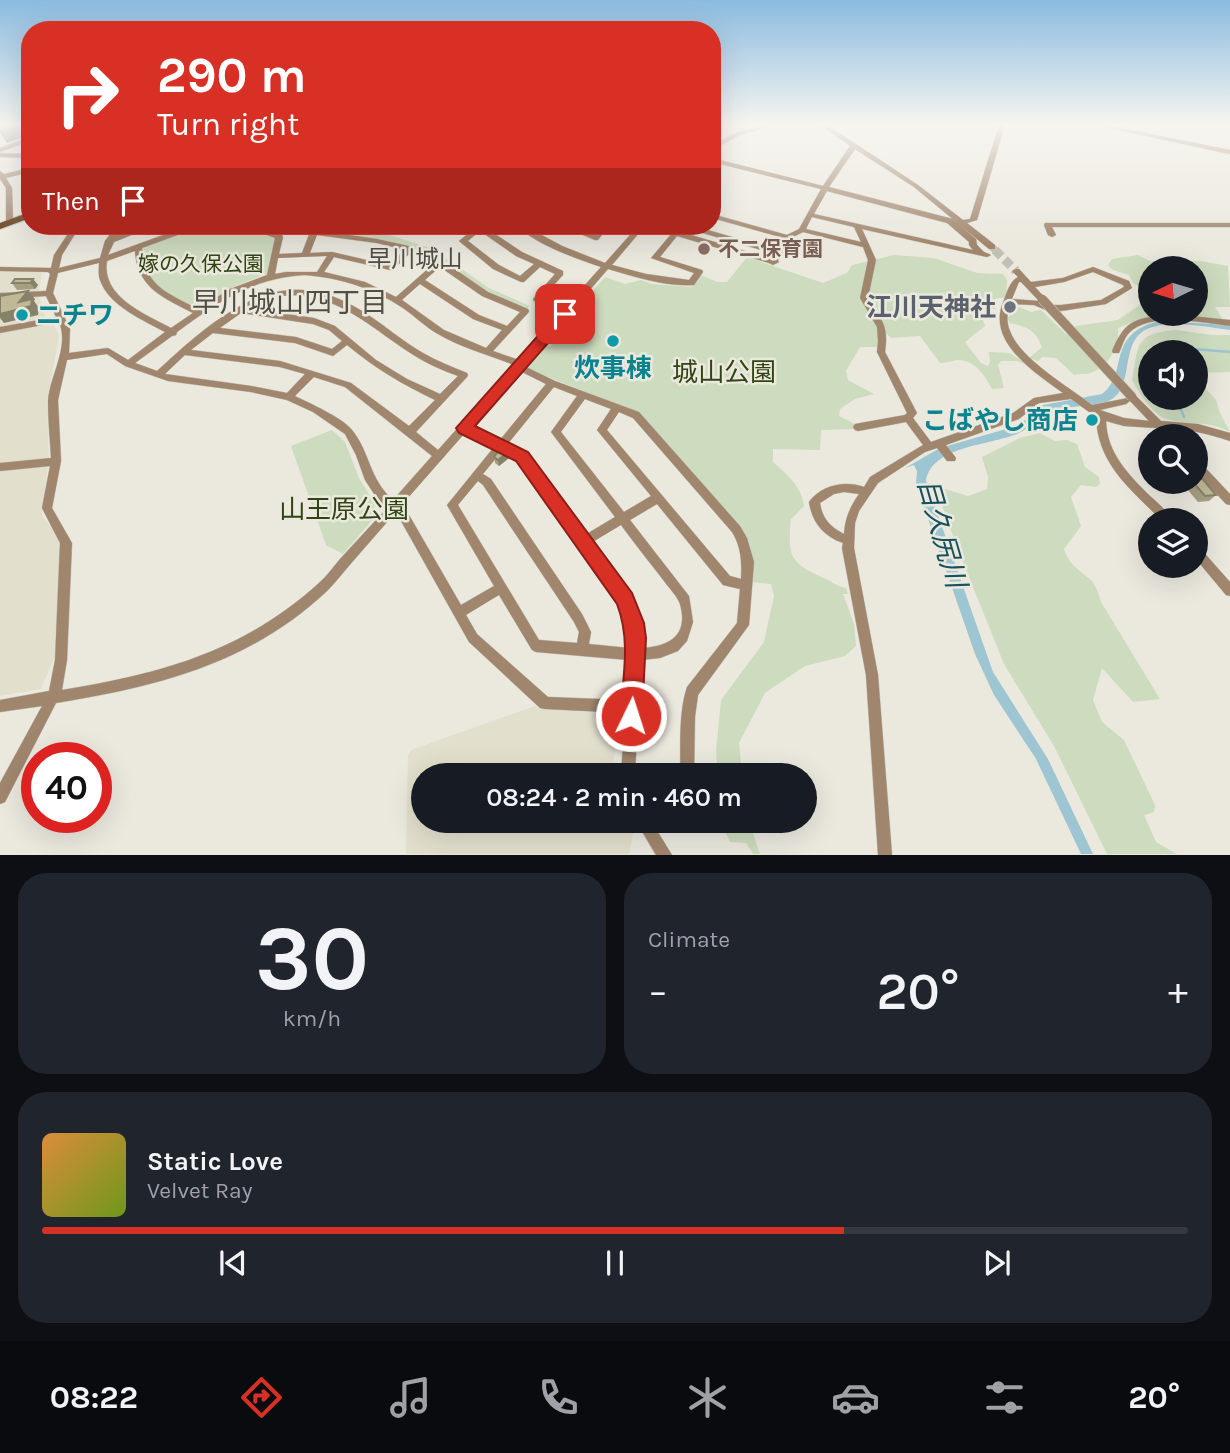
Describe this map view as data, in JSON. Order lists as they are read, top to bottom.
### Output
{
  "districts": ["早川城山", "早川城山四丁目"],
  "water": ["目久尻川"],
  "parks": ["嫁の久保公園", "城山公園", "山王原公園"],
  "places": [
    "不二保育園",
    "江川天神社",
    "ニチワ",
    "炊事棟",
    "こばやし商店"
  ],
  "north": "left",
  "page": {
    "turn": ["290 m", "Turn right"],
    "then": "Then",
    "limit": "40",
    "trip": "08:24 · 2 min · 460 m",
    "tile": [
      ["30", "km/h"],
      "Climate"
    ],
    "heat": ["−", "20°", "+"],
    "song": ["Static Love", "Velvet Ray"],
    "tabs": ["08:22", "20°"]
  }
}
